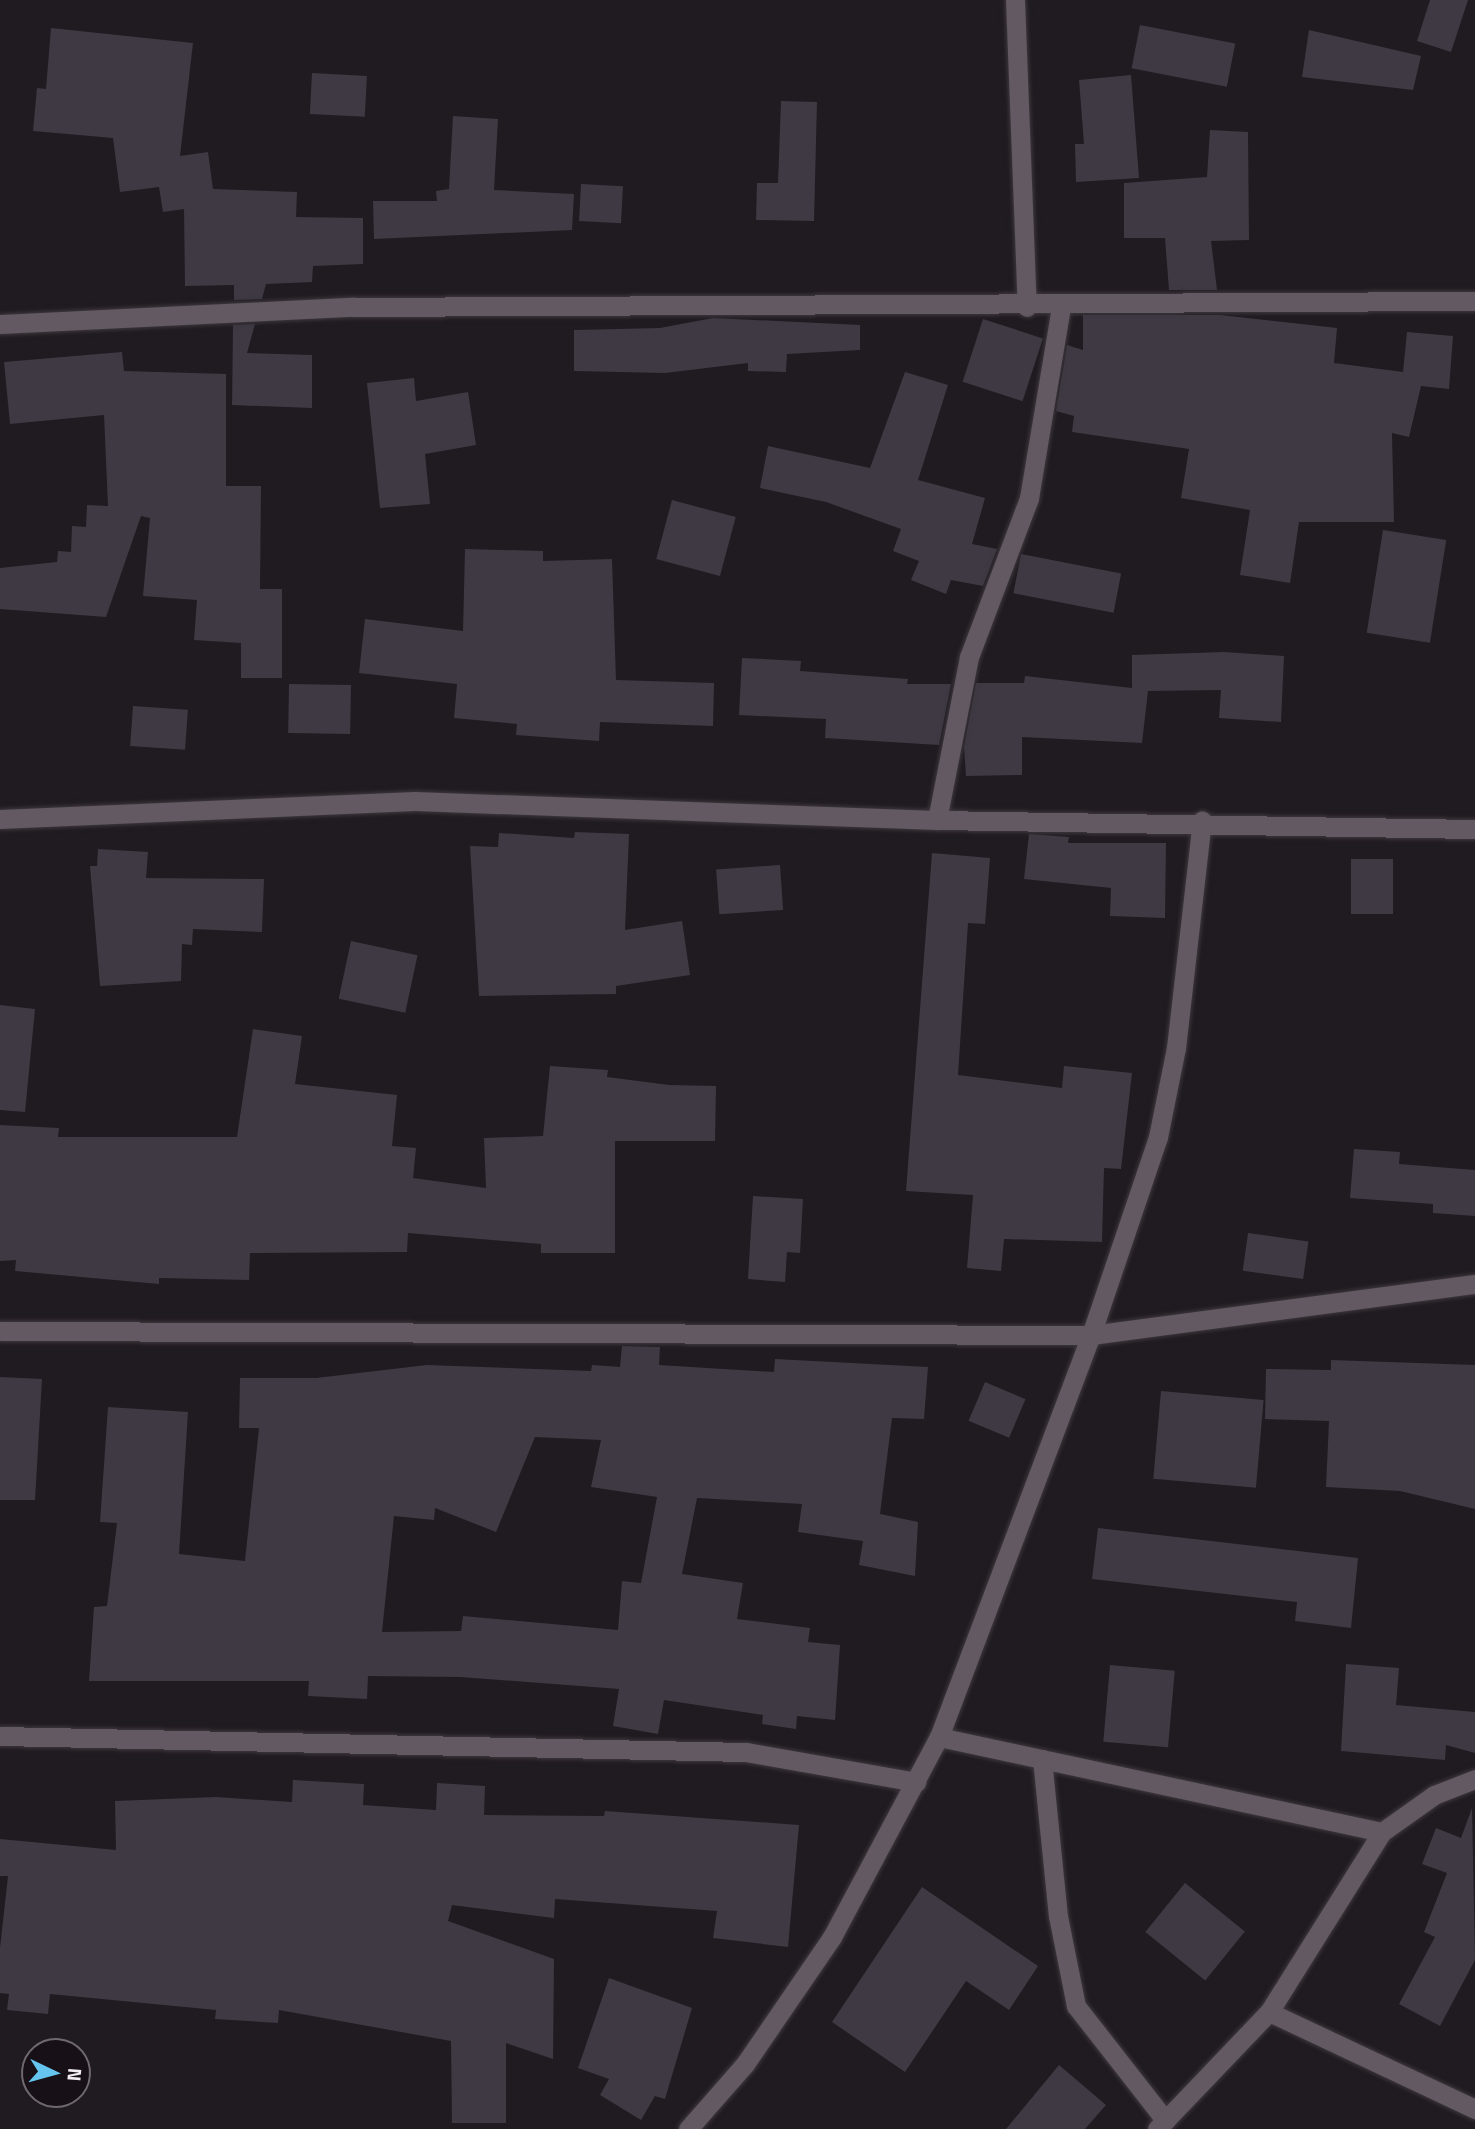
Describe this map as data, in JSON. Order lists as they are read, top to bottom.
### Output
{
  "north": "right"
}
